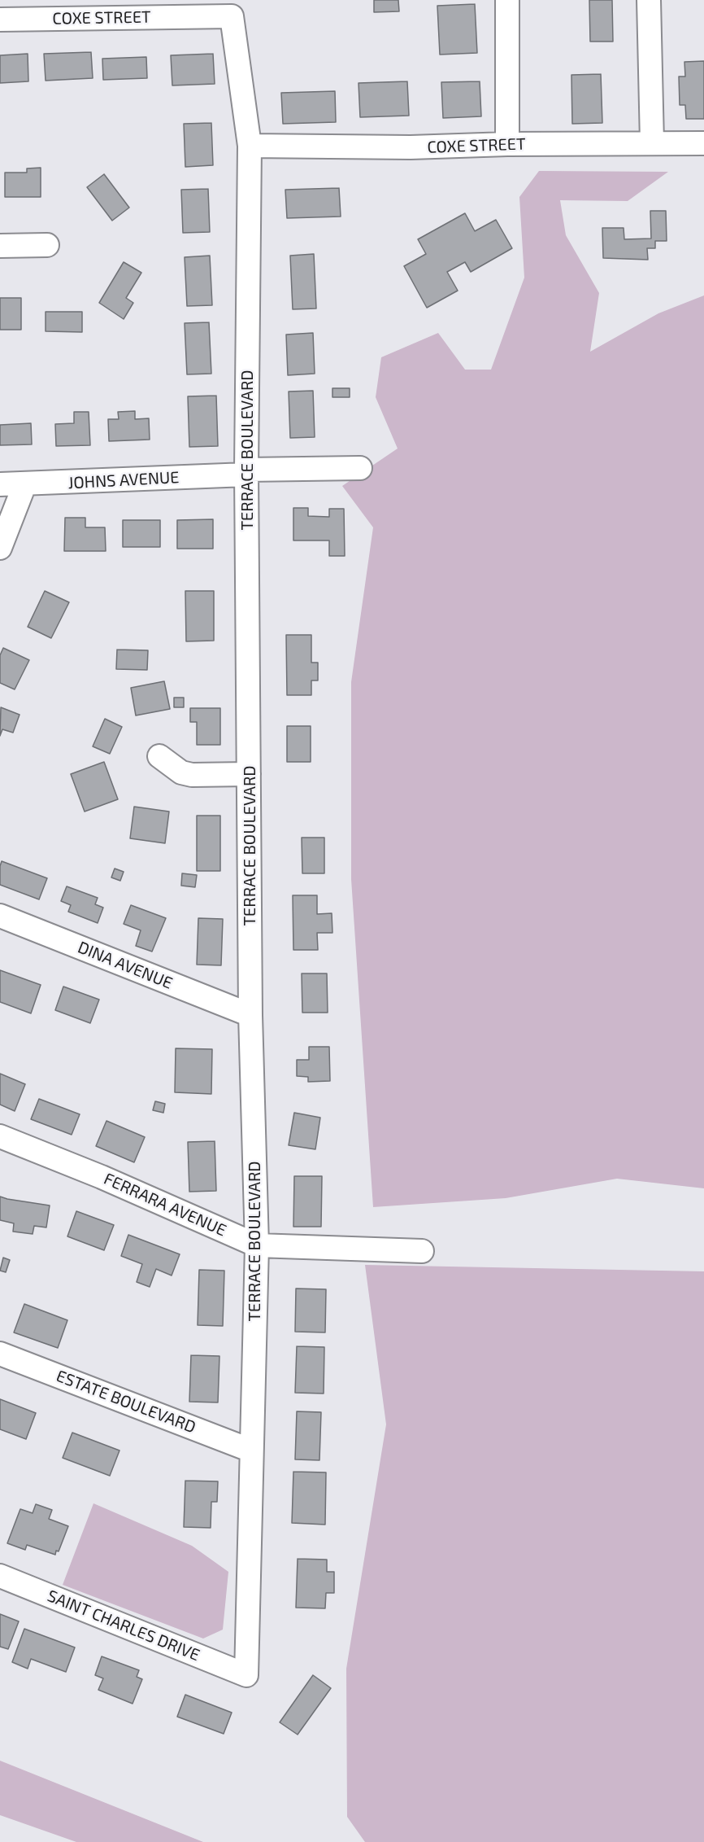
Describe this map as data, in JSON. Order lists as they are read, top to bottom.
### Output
{
  "streets": {
    "street": [
      "COXE STREET",
      "TERRACE BOULEVARD",
      "JOHNS AVENUE",
      "DINA AVENUE",
      "FERRARA AVENUE",
      "ESTATE BOULEVARD",
      "SAINT CHARLES DRIVE"
    ]
  },
  "crossings": [
    ["COXE STREET", "TERRACE BOULEVARD"],
    ["TERRACE BOULEVARD", "JOHNS AVENUE"],
    ["TERRACE BOULEVARD", "DINA AVENUE"],
    ["TERRACE BOULEVARD", "FERRARA AVENUE"],
    ["TERRACE BOULEVARD", "ESTATE BOULEVARD"],
    ["TERRACE BOULEVARD", "SAINT CHARLES DRIVE"]
  ]
}
